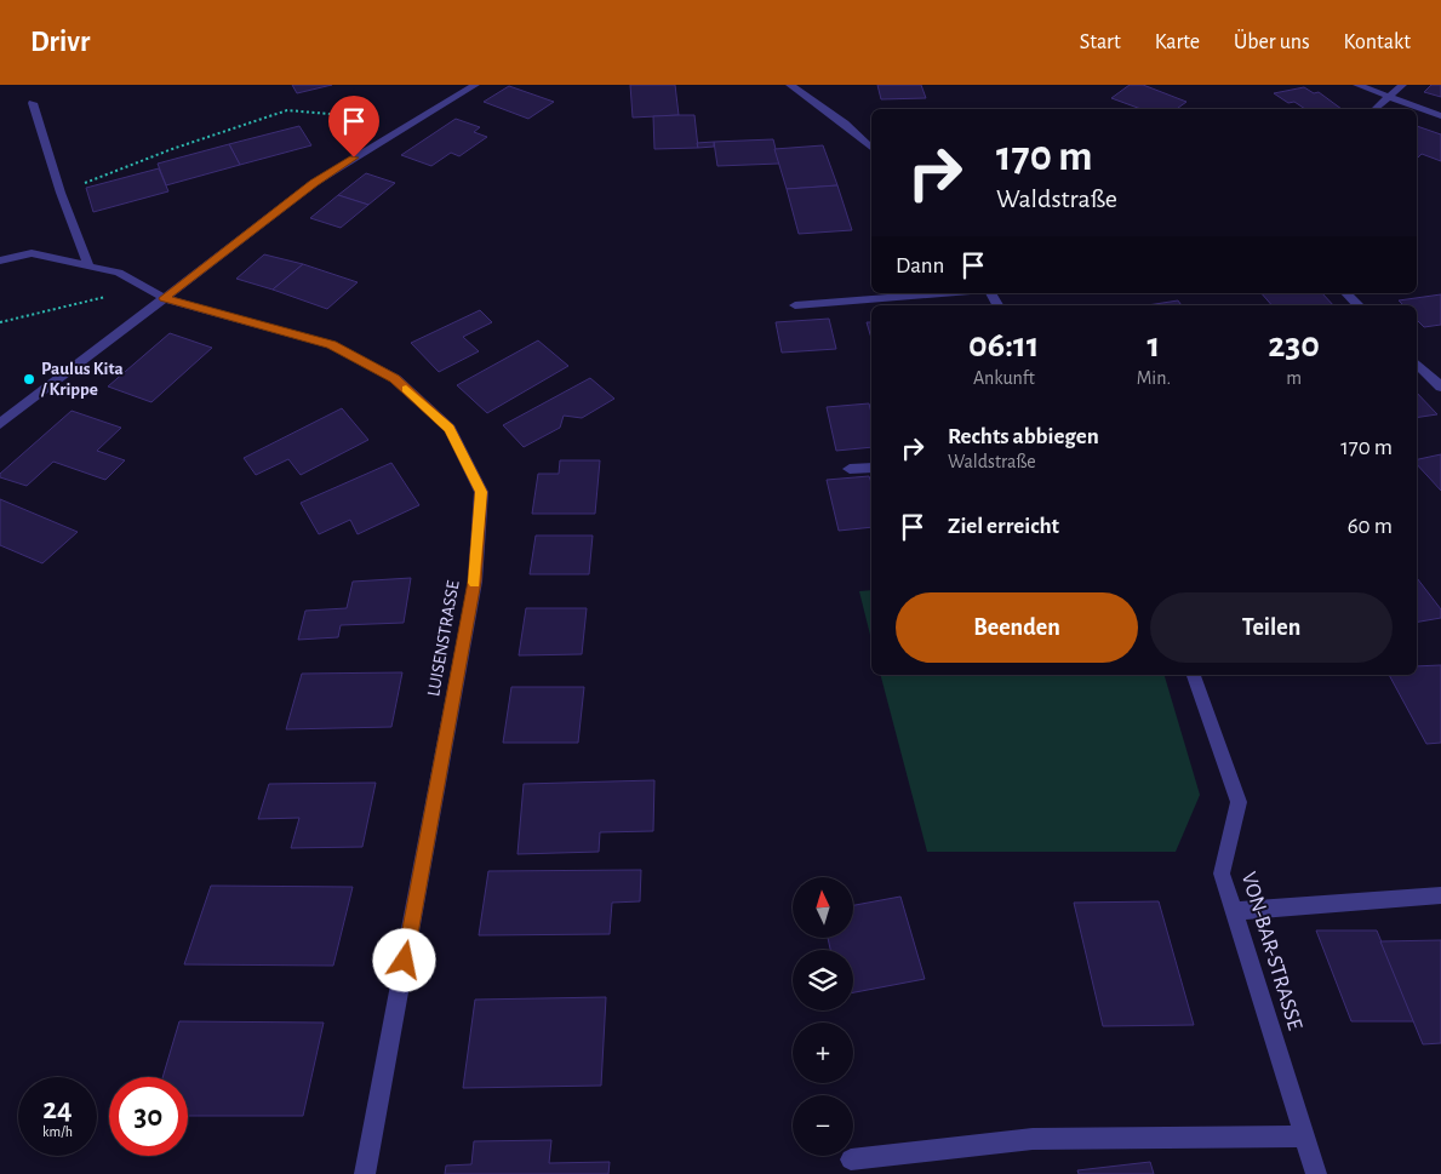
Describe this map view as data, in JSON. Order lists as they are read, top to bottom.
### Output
{
  "streets": {
    "street": ["LUISENSTRASSE", "VON-BAR-STRASSE"]
  },
  "places": ["Paulus Kita / Krippe"],
  "north": "top",
  "page": {
    "header": "Drivr",
    "nav": [
      "Start",
      "Karte",
      "Über uns",
      "Kontakt"
    ],
    "turn": ["170 m", "Waldstraße"],
    "then": "Dann",
    "eta": [
      "06:11",
      "Ankunft",
      "1",
      "Min.",
      "230",
      "m"
    ],
    "list": [
      {
        "name": "Rechts abbiegen",
        "note": "Waldstraße",
        "value": "170 m"
      },
      {
        "name": "Ziel erreicht",
        "value": "60 m"
      }
    ],
    "buttons": ["Beenden", "Teilen"],
    "map_buttons": ["+", "−"],
    "speed": "24 km/h",
    "limit": "30"
  }
}
